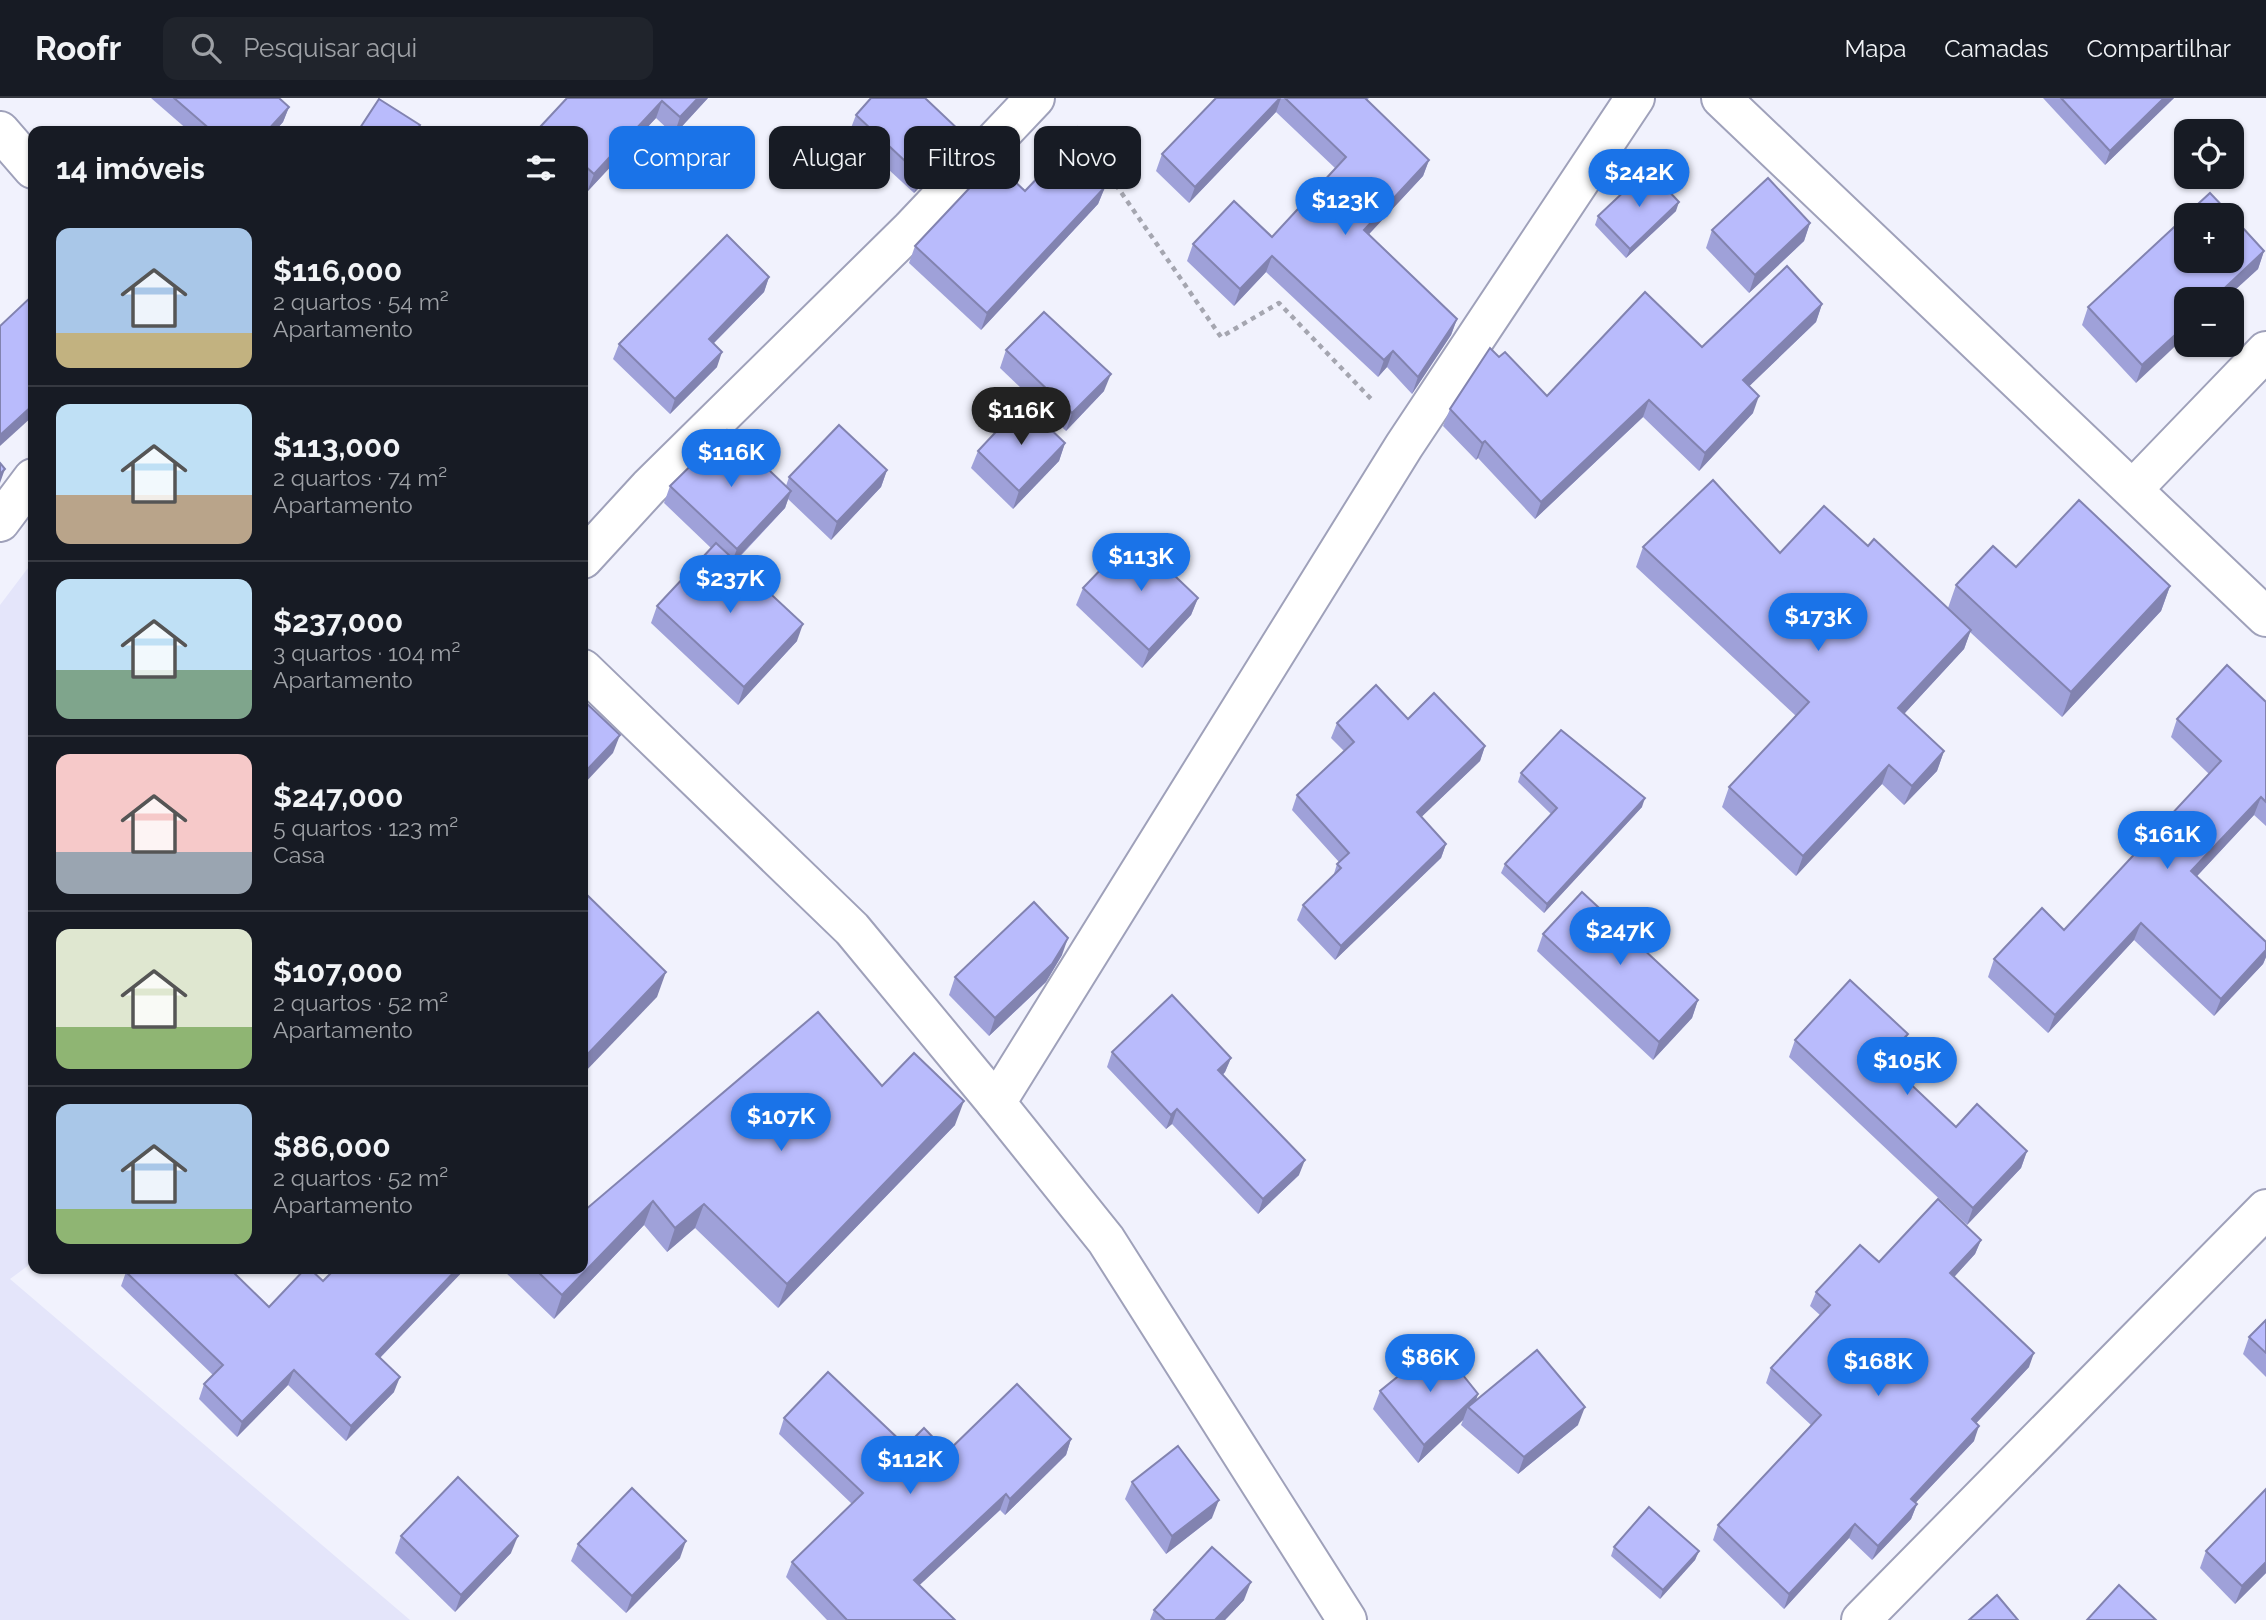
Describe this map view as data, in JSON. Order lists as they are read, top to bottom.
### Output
{
  "page": {
    "header": "Roofr",
    "search": "Pesquisar aqui",
    "nav": ["Mapa", "Camadas", "Compartilhar"],
    "map_buttons": ["+", "−"],
    "chip": [
      "Comprar",
      "Alugar",
      "Filtros",
      "Novo"
    ],
    "heading": "14 imóveis",
    "price": [
      "$242K",
      "$123K",
      "$116K",
      "$116K",
      "$113K",
      "$237K",
      "$173K",
      "$161K",
      "$247K",
      "$105K",
      "$107K",
      "$86K",
      "$168K",
      "$112K"
    ],
    "list": [
      {
        "name": "$116,000",
        "note": "2 quartos · 54 m² · Apartamento"
      },
      {
        "name": "$113,000",
        "note": "2 quartos · 74 m² · Apartamento"
      },
      {
        "name": "$237,000",
        "note": "3 quartos · 104 m² · Apartamento"
      },
      {
        "name": "$247,000",
        "note": "5 quartos · 123 m² · Casa"
      },
      {
        "name": "$107,000",
        "note": "2 quartos · 52 m² · Apartamento"
      },
      {
        "name": "$86,000",
        "note": "2 quartos · 52 m² · Apartamento"
      }
    ]
  }
}
